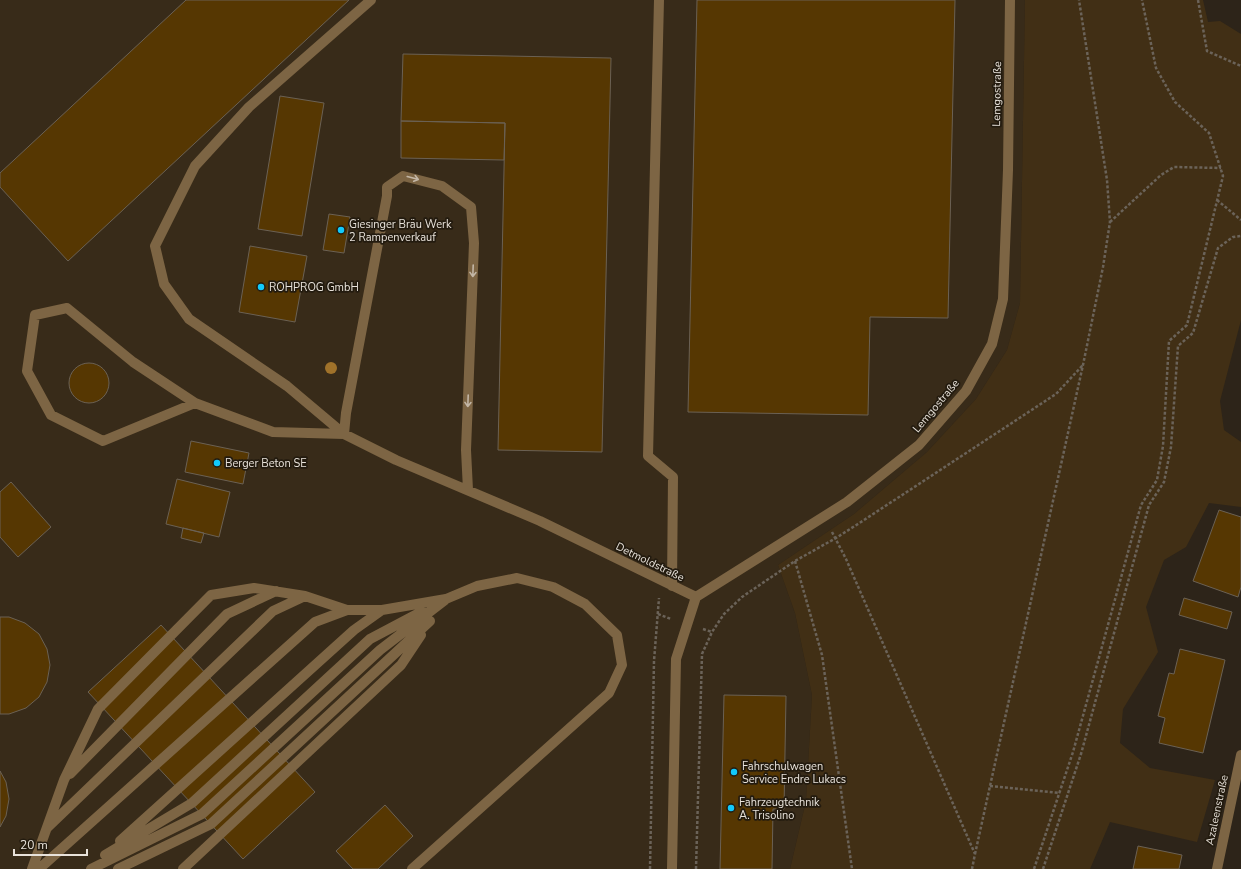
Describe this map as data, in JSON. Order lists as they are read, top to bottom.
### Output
{
  "streets": {
    "street": ["Lemgostraße", "Detmoldstraße", "Azaleenstraße"]
  },
  "crossings": [
    ["Lemgostraße", "Detmoldstraße"]
  ],
  "places": [
    "Giesinger Bräu Werk 2 Rampenverkauf",
    "ROHPROG GmbH",
    "Berger Beton SE",
    "Fahrschulwagen Service Endre Lukacs",
    "Fahrzeugtechnik A. Trisolino"
  ],
  "scale_bar": "20 m"
}
